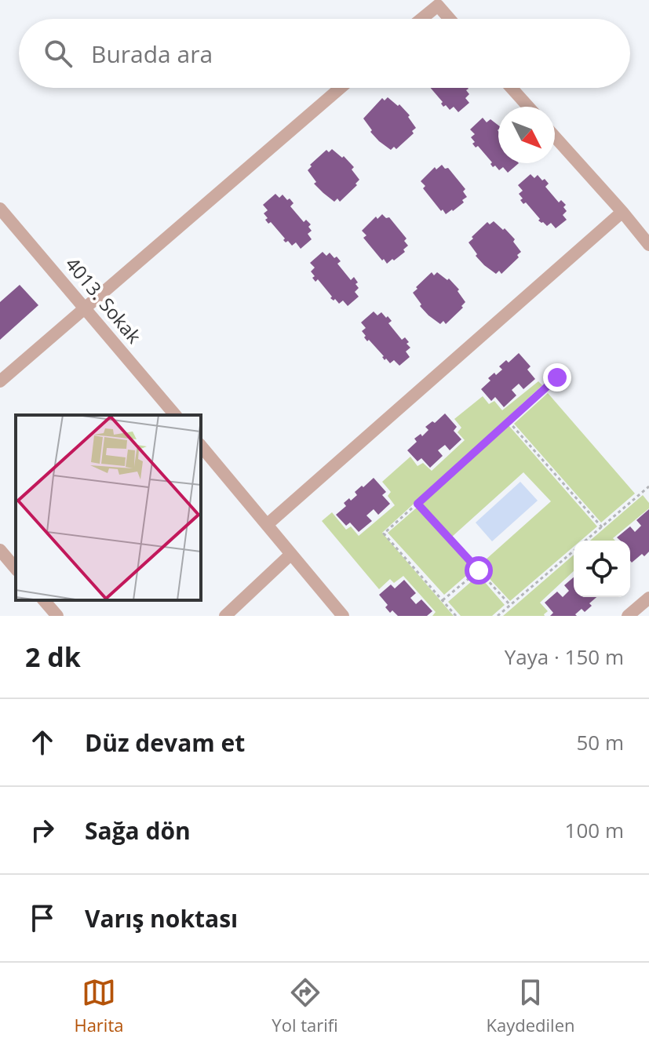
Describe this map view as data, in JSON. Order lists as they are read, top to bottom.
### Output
{
  "streets": {
    "street": ["4013. Sokak"]
  },
  "north": "bottom right",
  "page": {
    "search": "Burada ara",
    "heading": ["2 dk", "Yaya · 150 m"],
    "list": [
      ["Düz devam et", "50 m"],
      ["Sağa dön", "100 m"],
      "Varış noktası"
    ],
    "nav": ["Harita", "Yol tarifi", "Kaydedilen"]
  }
}
